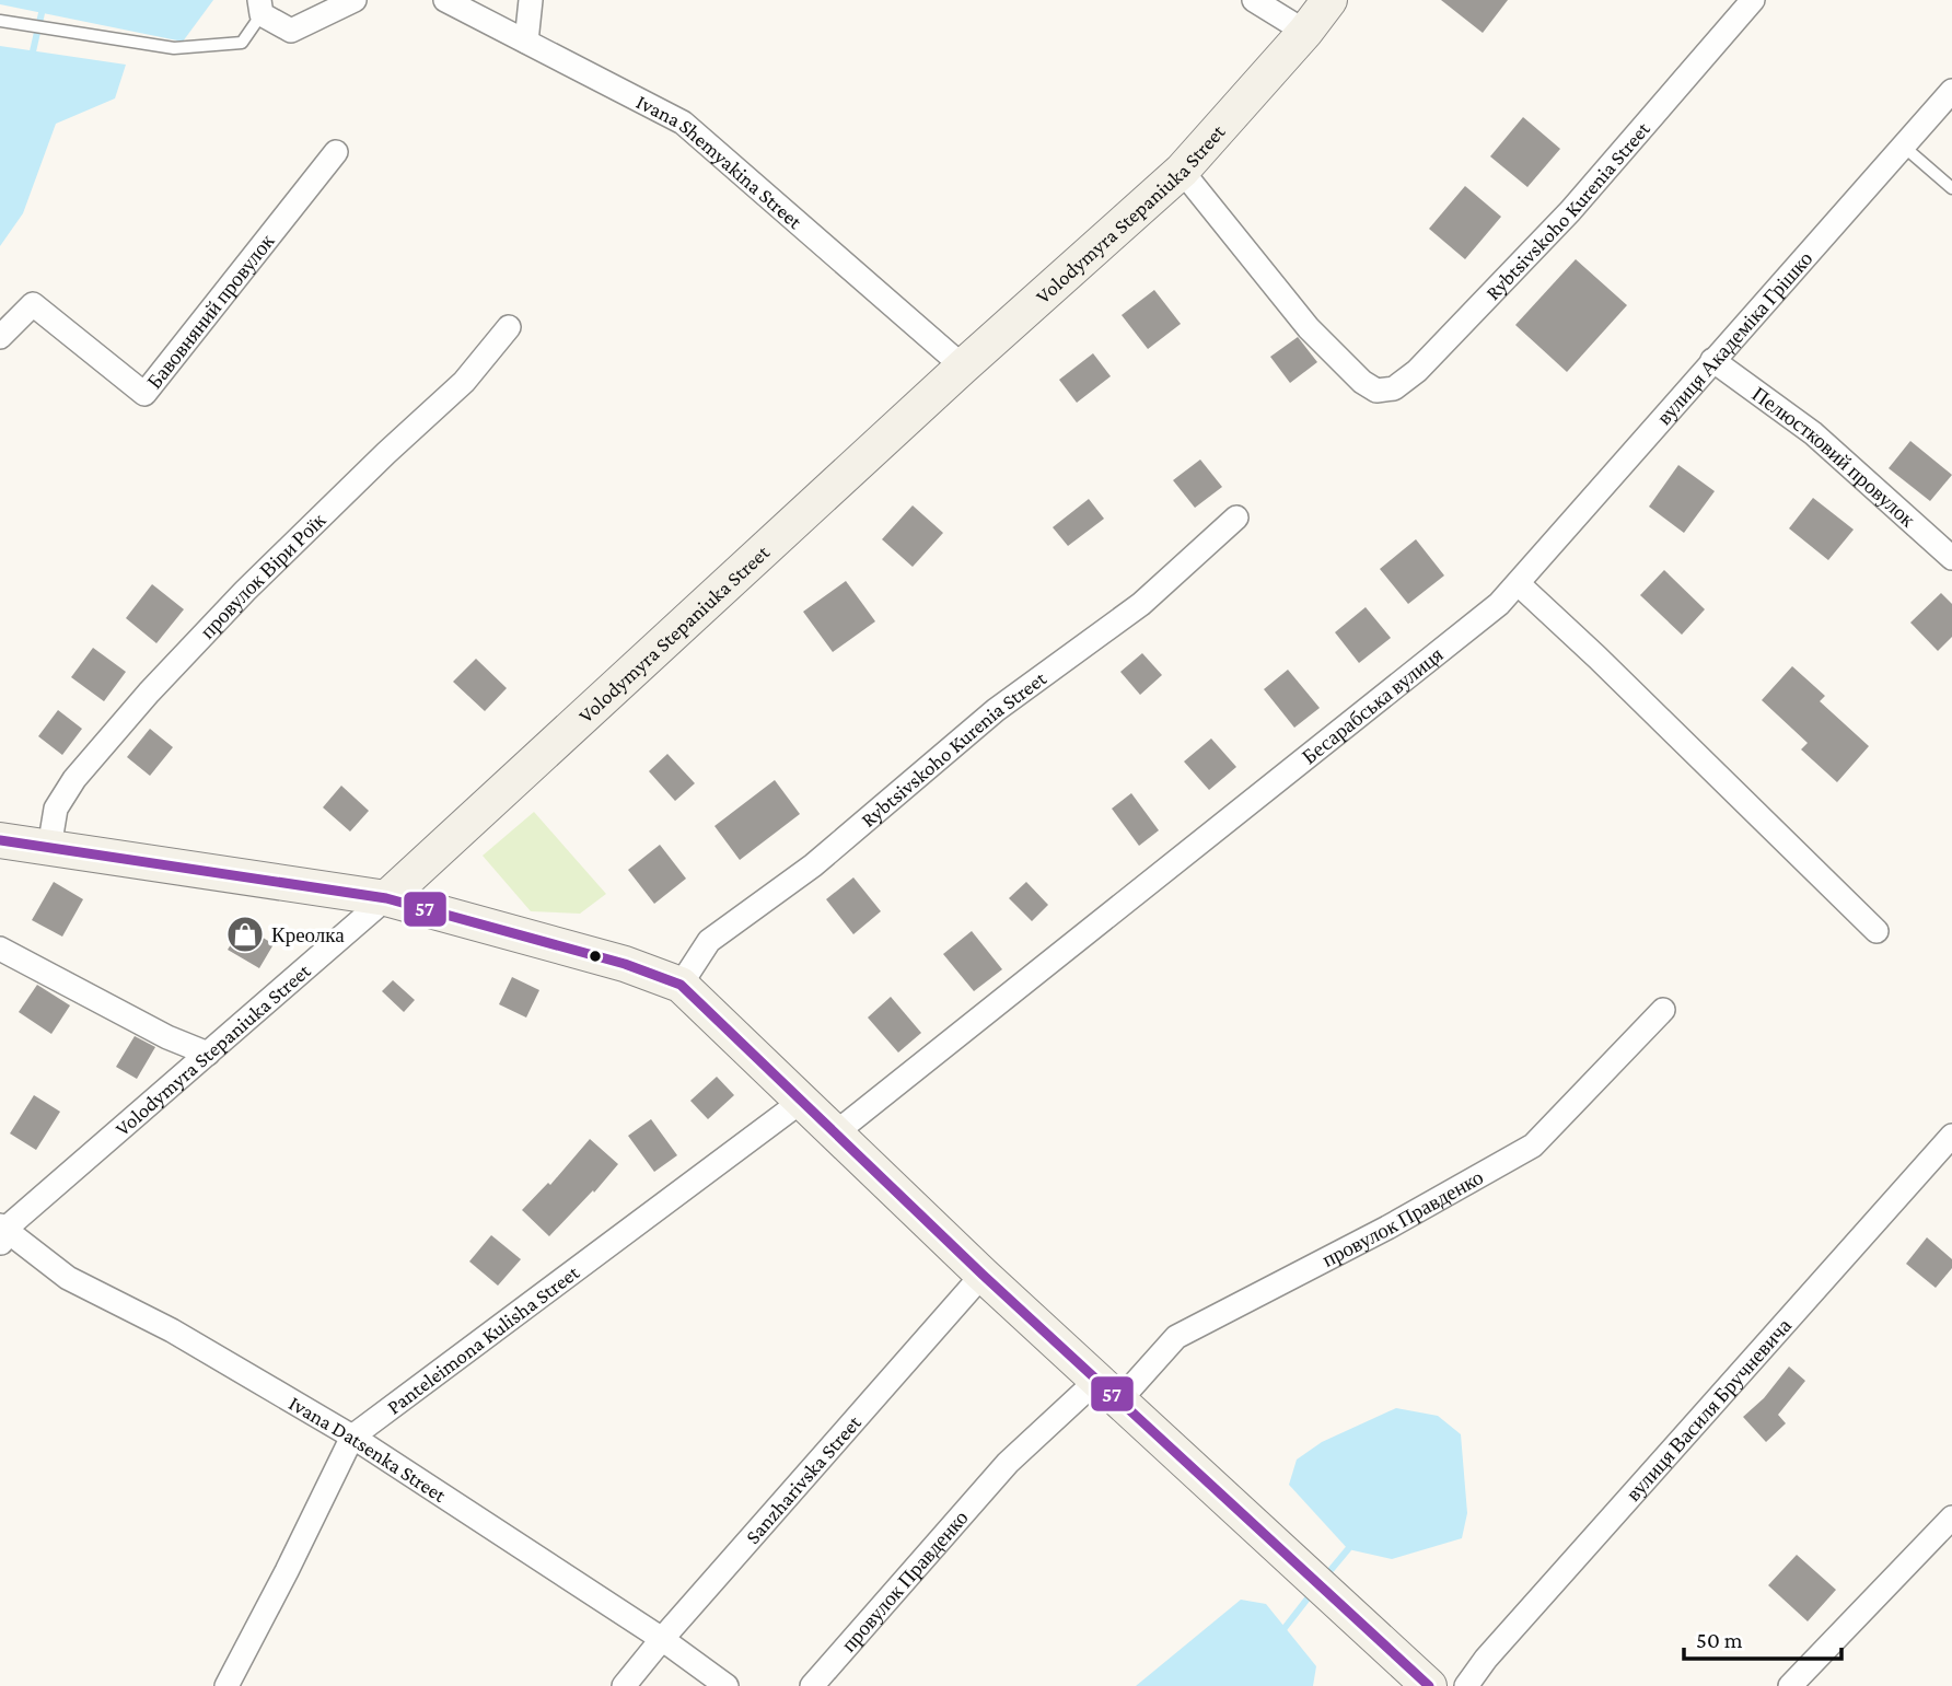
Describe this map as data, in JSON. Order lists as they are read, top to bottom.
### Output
{
  "streets": {
    "street": [
      "Ivana Shemyakina Street",
      "Rybtsivskoho Kurenia Street",
      "Volodymyra Stepaniuka Street",
      "Бавовняний провулок",
      "вулиця Академіка Грішко",
      "Пелюстковий провулок",
      "провулок Віри Роїк",
      "Бесарабська вулиця",
      "провулок Правденко",
      "Panteleimona Kulisha Street",
      "вулиця Василя Бручневича",
      "Ivana Datsenka Street",
      "Sanzharivska Street"
    ]
  },
  "crossings": [
    ["Ivana Shemyakina Street", "Volodymyra Stepaniuka Street"],
    ["Rybtsivskoho Kurenia Street", "Volodymyra Stepaniuka Street"],
    ["Volodymyra Stepaniuka Street", "Ivana Datsenka Street"],
    ["вулиця Академіка Грішко", "Пелюстковий провулок"],
    ["вулиця Академіка Грішко", "Бесарабська вулиця"],
    ["Panteleimona Kulisha Street", "Ivana Datsenka Street"],
    ["Ivana Datsenka Street", "Sanzharivska Street"]
  ],
  "places": {
    "shop": ["Креолка"]
  },
  "lines": ["transit line 57"],
  "scale_bar": "50 m"
}
